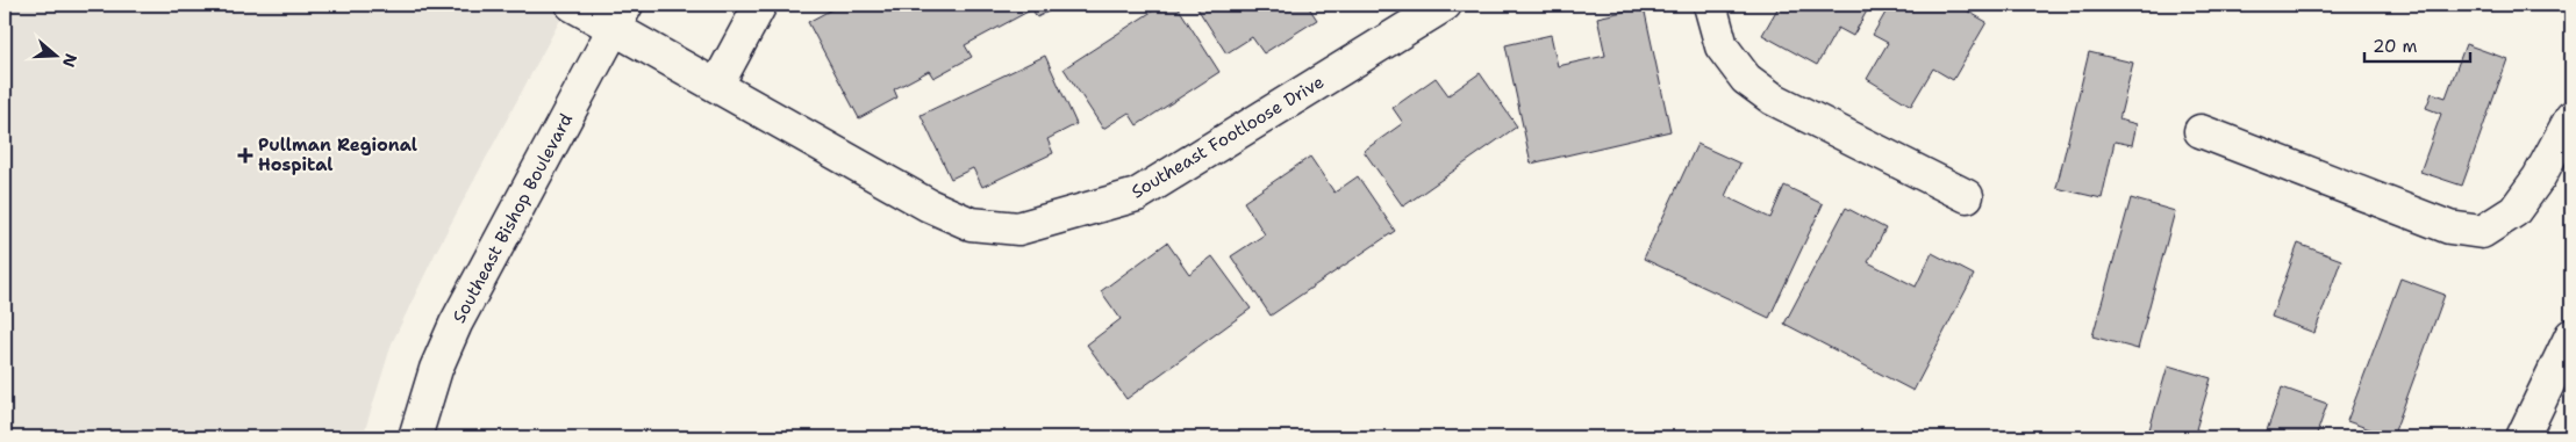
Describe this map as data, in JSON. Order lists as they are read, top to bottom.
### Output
{
  "streets": {
    "street": ["Southeast Footloose Drive", "Southeast Bishop Boulevard"]
  },
  "crossings": [
    ["Southeast Footloose Drive", "Southeast Bishop Boulevard"]
  ],
  "places": {
    "health": ["Pullman Regional Hospital"]
  },
  "scale_bar": "20 m",
  "north": "right"
}
